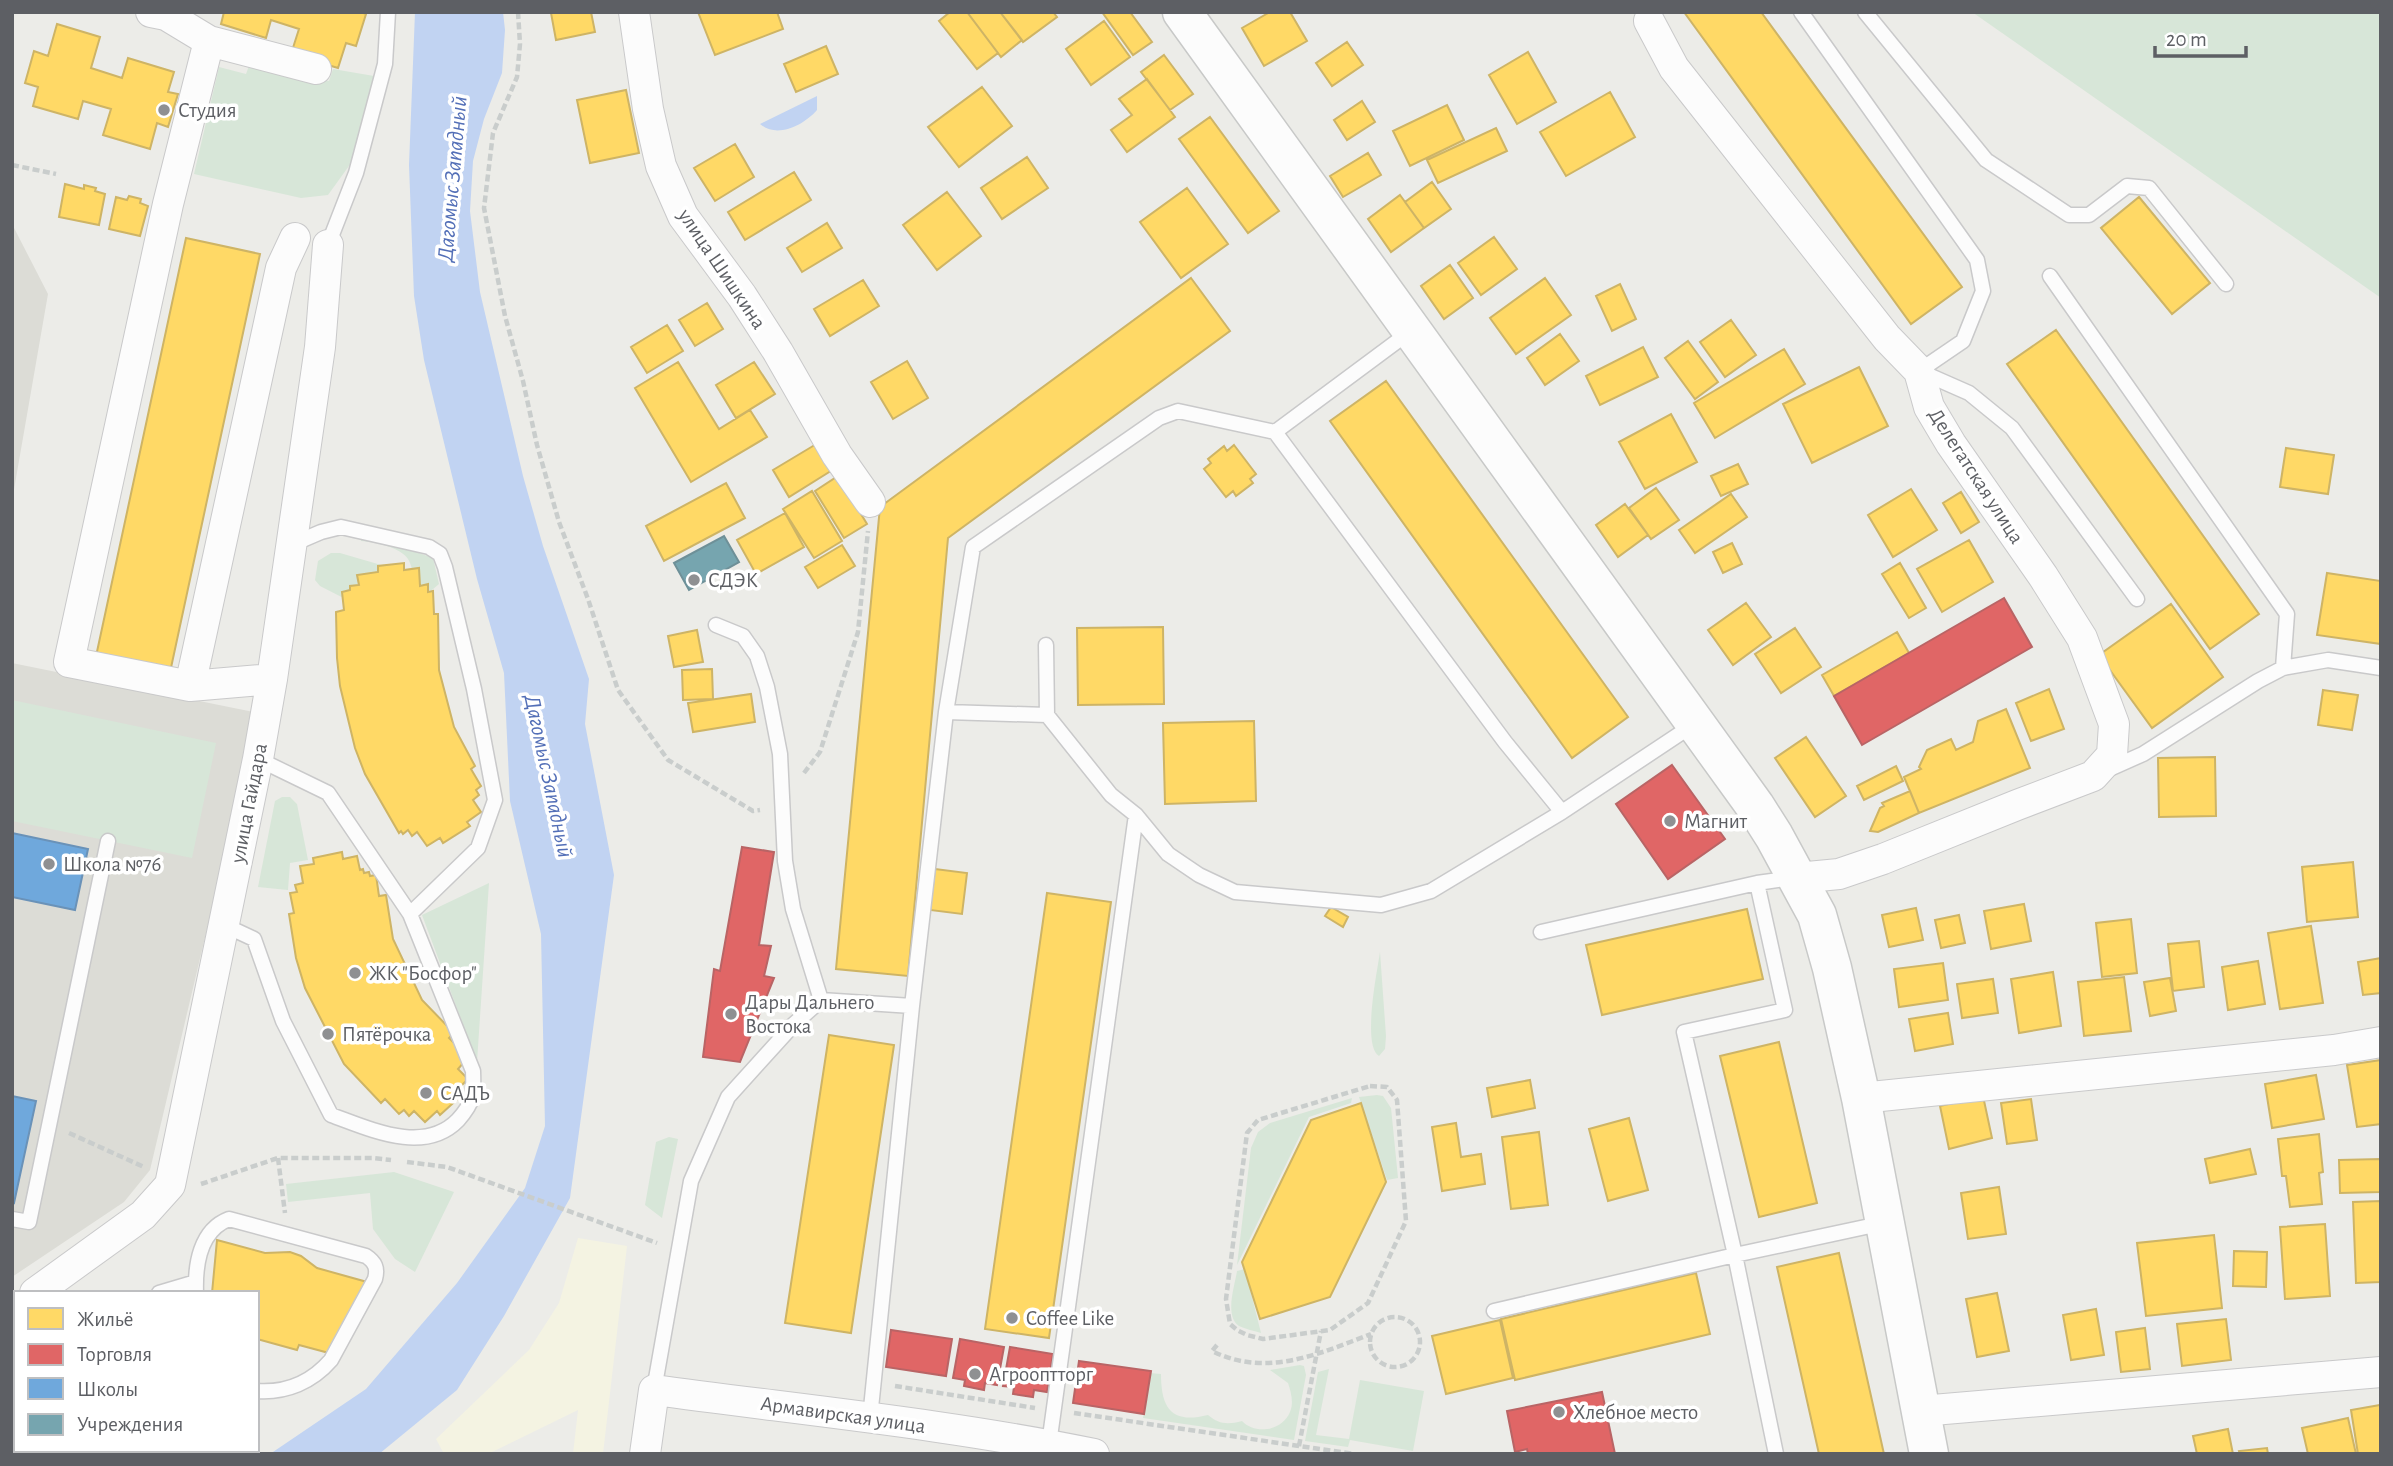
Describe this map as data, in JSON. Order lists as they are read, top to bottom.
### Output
{
  "streets": {
    "street": [
      "улица Шишкина",
      "Делегатская улица",
      "улица Гайдара",
      "Армавирская улица"
    ]
  },
  "water": ["Дагомыс Западный"],
  "places": [
    "Студия",
    "СДЭК",
    "Магнит",
    "Школа №76",
    "ЖК \"Босфор\"",
    "Дары Дальнего Востока",
    "Пятёрочка",
    "САДЪ",
    "Coffee Like",
    "Агрооптторг",
    "Хлебное место"
  ],
  "legend": [
    "Жильё",
    "Торговля",
    "Школы",
    "Учреждения"
  ],
  "scale_bar": "20 m"
}
